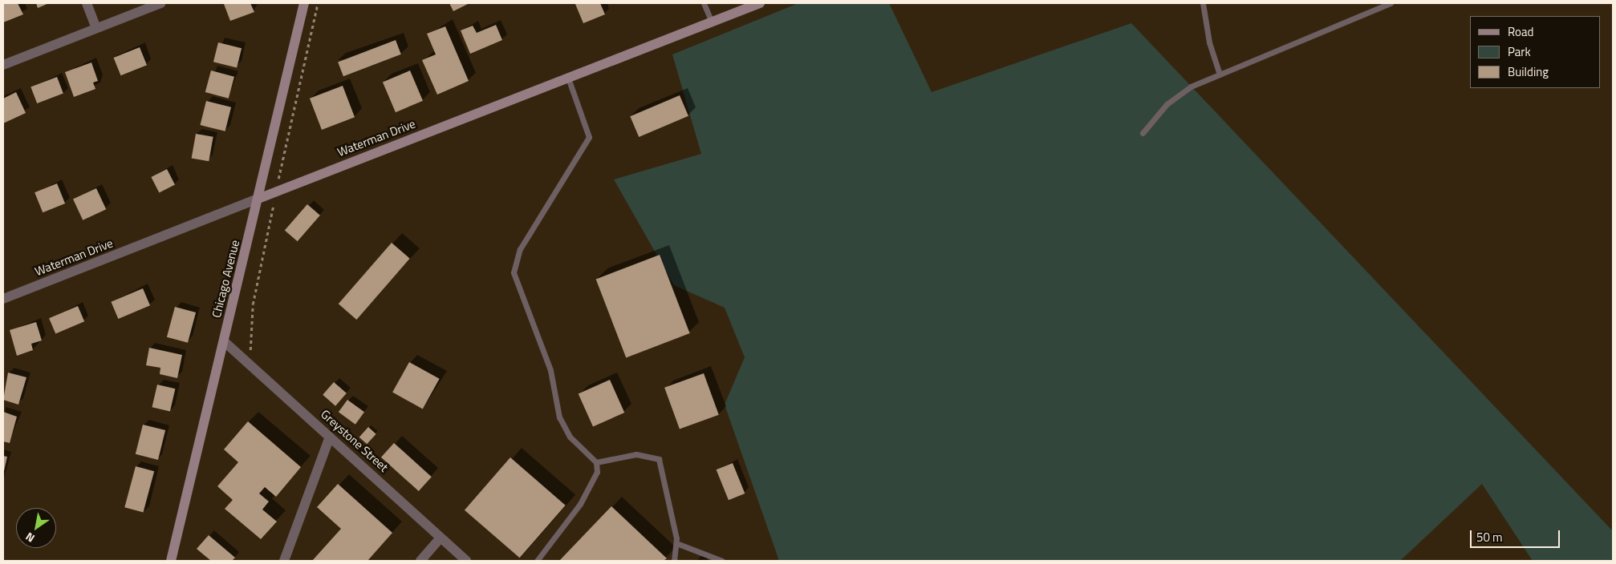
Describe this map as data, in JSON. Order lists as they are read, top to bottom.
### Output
{
  "streets": {
    "street": ["Waterman Drive", "Chicago Avenue", "Greystone Street"]
  },
  "crossings": [
    ["Waterman Drive", "Chicago Avenue"],
    ["Chicago Avenue", "Greystone Street"]
  ],
  "legend": ["Road", "Park", "Building"],
  "scale_bar": "50 m",
  "north": "bottom left"
}
